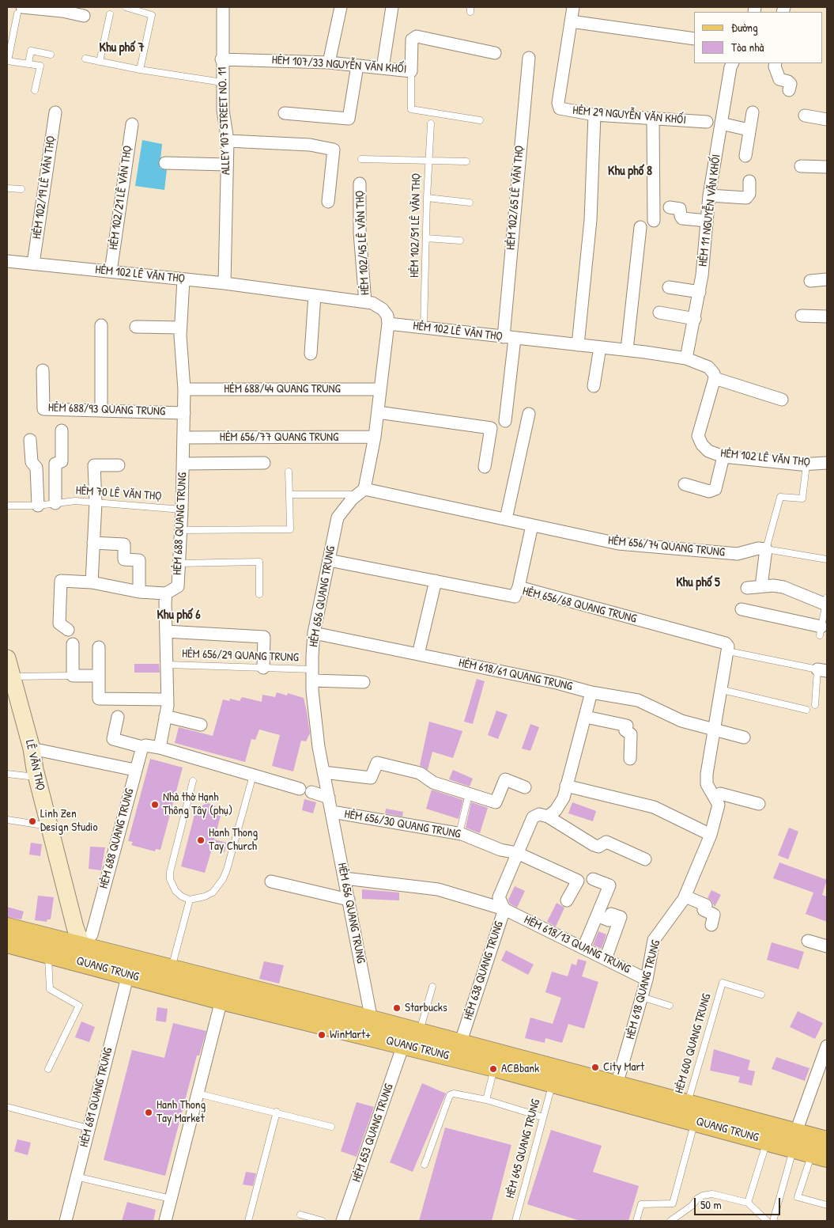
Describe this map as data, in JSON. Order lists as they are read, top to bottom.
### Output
{
  "streets": {
    "main road": ["LÊ VĂN THỌ", "QUANG TRUNG"],
    "street": [
      "HẺM 107/33 NGUYỄN VĂN KHỐI",
      "HẺM 29 NGUYỄN VĂN KHỐI",
      "ALLEY 107 STREET NO. 11",
      "HẺM 102/19 LÊ VĂN THỌ",
      "HẺM 102/21 LÊ VĂN THỌ",
      "HẺM 102/65 LÊ VĂN THỌ",
      "HẺM 11 NGUYỄN VĂN KHỐI",
      "HẺM 102/45 LÊ VĂN THỌ",
      "HẺM 102 LÊ VĂN THỌ",
      "HẺM 688/44 QUANG TRUNG",
      "HẺM 688/93 QUANG TRUNG",
      "HẺM 656/77 QUANG TRUNG",
      "HẺM 688 QUANG TRUNG",
      "HẺM 656/74 QUANG TRUNG",
      "HẺM 656 QUANG TRUNG",
      "HẺM 656/68 QUANG TRUNG",
      "HẺM 618/61 QUANG TRUNG",
      "HẺM 656/30 QUANG TRUNG",
      "HẺM 618/13 QUANG TRUNG",
      "HẺM 638 QUANG TRUNG",
      "HẺM 618 QUANG TRUNG",
      "HẺM 681 QUANG TRUNG",
      "HẺM 653 QUANG TRUNG"
    ],
    "lane": [
      "HẺM 102/51 LÊ VĂN THỌ",
      "HẺM 70 LÊ VĂN THỌ",
      "HẺM 656/29 QUANG TRUNG",
      "HẺM 600 QUANG TRUNG",
      "HẺM 645 QUANG TRUNG"
    ]
  },
  "crossings": [
    ["HẺM 107/33 NGUYỄN VĂN KHỐI", "ALLEY 107 STREET NO. 11"],
    ["ALLEY 107 STREET NO. 11", "HẺM 102 LÊ VĂN THỌ"],
    ["HẺM 102/19 LÊ VĂN THỌ", "HẺM 102 LÊ VĂN THỌ"],
    ["HẺM 102/21 LÊ VĂN THỌ", "HẺM 102 LÊ VĂN THỌ"],
    ["HẺM 102/65 LÊ VĂN THỌ", "HẺM 102 LÊ VĂN THỌ"],
    ["HẺM 11 NGUYỄN VĂN KHỐI", "HẺM 102 LÊ VĂN THỌ"],
    ["HẺM 102/51 LÊ VĂN THỌ", "HẺM 102 LÊ VĂN THỌ"],
    ["HẺM 102/45 LÊ VĂN THỌ", "HẺM 102 LÊ VĂN THỌ"],
    ["HẺM 102 LÊ VĂN THỌ", "HẺM 688 QUANG TRUNG"],
    ["HẺM 688/44 QUANG TRUNG", "HẺM 688 QUANG TRUNG"],
    ["HẺM 688/93 QUANG TRUNG", "HẺM 688 QUANG TRUNG"],
    ["HẺM 656/77 QUANG TRUNG", "HẺM 688 QUANG TRUNG"],
    ["HẺM 70 LÊ VĂN THỌ", "HẺM 688 QUANG TRUNG"],
    ["HẺM 688 QUANG TRUNG", "LÊ VĂN THỌ"],
    ["HẺM 688 QUANG TRUNG", "QUANG TRUNG"],
    ["HẺM 656/74 QUANG TRUNG", "HẺM 656 QUANG TRUNG"],
    ["HẺM 656 QUANG TRUNG", "HẺM 656/68 QUANG TRUNG"],
    ["HẺM 656 QUANG TRUNG", "HẺM 656/29 QUANG TRUNG"],
    ["HẺM 656 QUANG TRUNG", "HẺM 618/61 QUANG TRUNG"],
    ["HẺM 656 QUANG TRUNG", "HẺM 656/30 QUANG TRUNG"],
    ["HẺM 656 QUANG TRUNG", "HẺM 618/13 QUANG TRUNG"],
    ["HẺM 656 QUANG TRUNG", "QUANG TRUNG"],
    ["HẺM 656/68 QUANG TRUNG", "HẺM 618 QUANG TRUNG"],
    ["HẺM 618/61 QUANG TRUNG", "HẺM 618 QUANG TRUNG"],
    ["LÊ VĂN THỌ", "QUANG TRUNG"],
    ["HẺM 656/30 QUANG TRUNG", "HẺM 638 QUANG TRUNG"],
    ["HẺM 618/13 QUANG TRUNG", "HẺM 638 QUANG TRUNG"],
    ["HẺM 618/13 QUANG TRUNG", "HẺM 618 QUANG TRUNG"],
    ["QUANG TRUNG", "HẺM 638 QUANG TRUNG"],
    ["QUANG TRUNG", "HẺM 618 QUANG TRUNG"],
    ["QUANG TRUNG", "HẺM 600 QUANG TRUNG"],
    ["QUANG TRUNG", "HẺM 681 QUANG TRUNG"],
    ["QUANG TRUNG", "HẺM 653 QUANG TRUNG"],
    ["QUANG TRUNG", "HẺM 645 QUANG TRUNG"]
  ],
  "districts": [
    "Khu phố 7",
    "Khu phố 8",
    "Khu phố 5",
    "Khu phố 6"
  ],
  "places": [
    "Nhà thờ Hạnh Thông Tây (phụ)",
    "Linh Zen Design Studio",
    "Hanh Thong Tay Church",
    "Starbucks",
    "WinMart+",
    "City Mart",
    "ACBbank",
    "Hanh Thong Tay Market"
  ],
  "legend": ["Đường", "Tòa nhà"],
  "scale_bar": "50 m"
}
